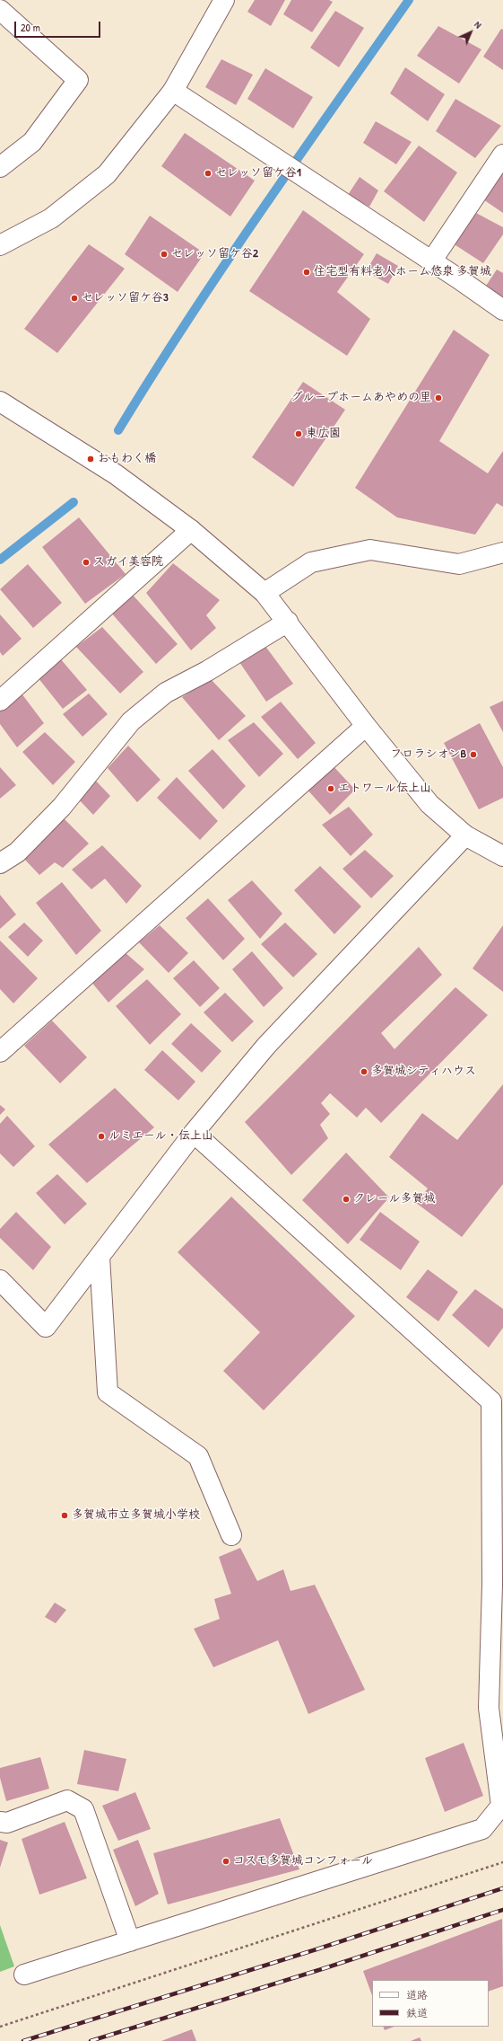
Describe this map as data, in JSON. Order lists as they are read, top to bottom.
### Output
{
  "places": [
    "セレッソ留ケ谷1",
    "セレッソ留ケ谷2",
    "住宅型有料老人ホーム悠泉 多賀城",
    "セレッソ留ケ谷3",
    "グループホームあやめの里",
    "東広園",
    "おもわく橋",
    "スガイ美容院",
    "フロラシオンB",
    "エトワール伝上山",
    "多賀城シティハウス",
    "ルミエール・伝上山",
    "クレール多賀城",
    "多賀城市立多賀城小学校",
    "コスモ多賀城コンフォール"
  ],
  "legend": ["道路", "鉄道"],
  "scale_bar": "20 m",
  "north": "top right"
}
